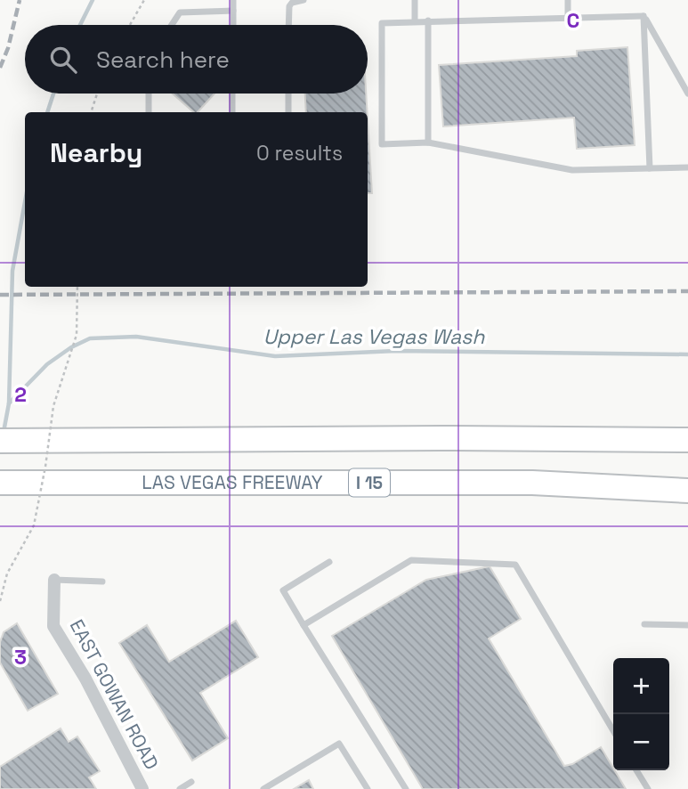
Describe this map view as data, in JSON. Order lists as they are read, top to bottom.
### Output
{
  "streets": {
    "highway": ["LAS VEGAS FREEWAY", "I 15"],
    "street": ["EAST GOWAN ROAD"]
  },
  "water": ["Upper Las Vegas Wash"],
  "page": {
    "search": "Search here",
    "heading": ["Nearby", "0 results"],
    "map_buttons": ["+", "−"]
  },
  "grid": {
    "columns": ["C"],
    "rows": ["2", "3"]
  }
}
